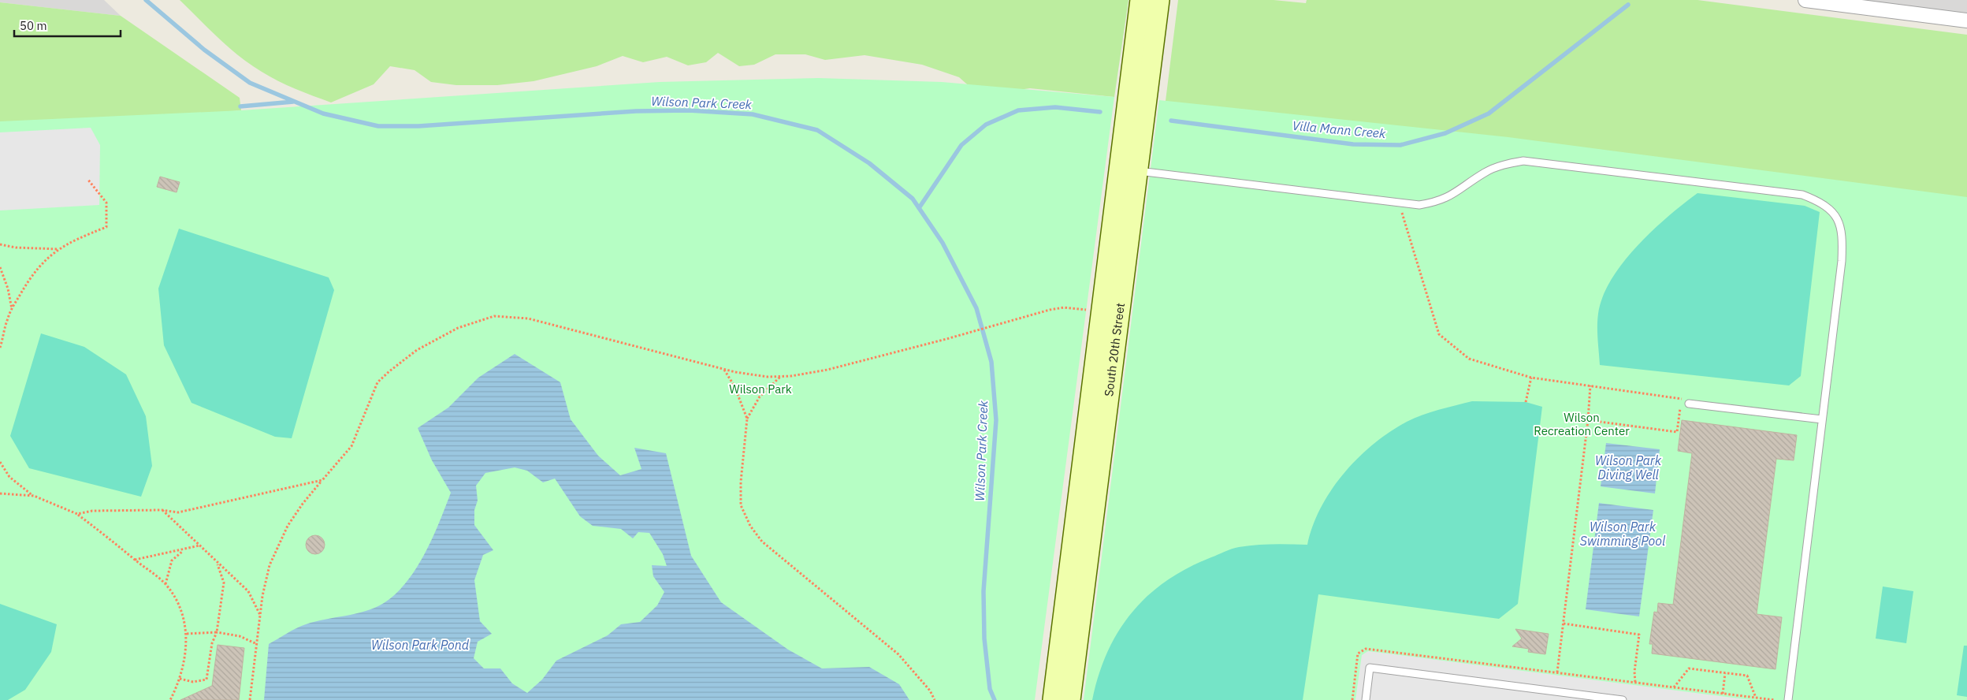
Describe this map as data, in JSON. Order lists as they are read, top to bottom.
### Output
{
  "streets": {
    "street": ["South 20th Street"]
  },
  "water": [
    "Wilson Park Creek",
    "Villa Mann Creek",
    "Wilson Park Diving Well",
    "Wilson Park Swimming Pool",
    "Wilson Park Pond"
  ],
  "parks": ["Wilson Park", "Wilson Recreation Center"],
  "scale_bar": "50 m"
}
